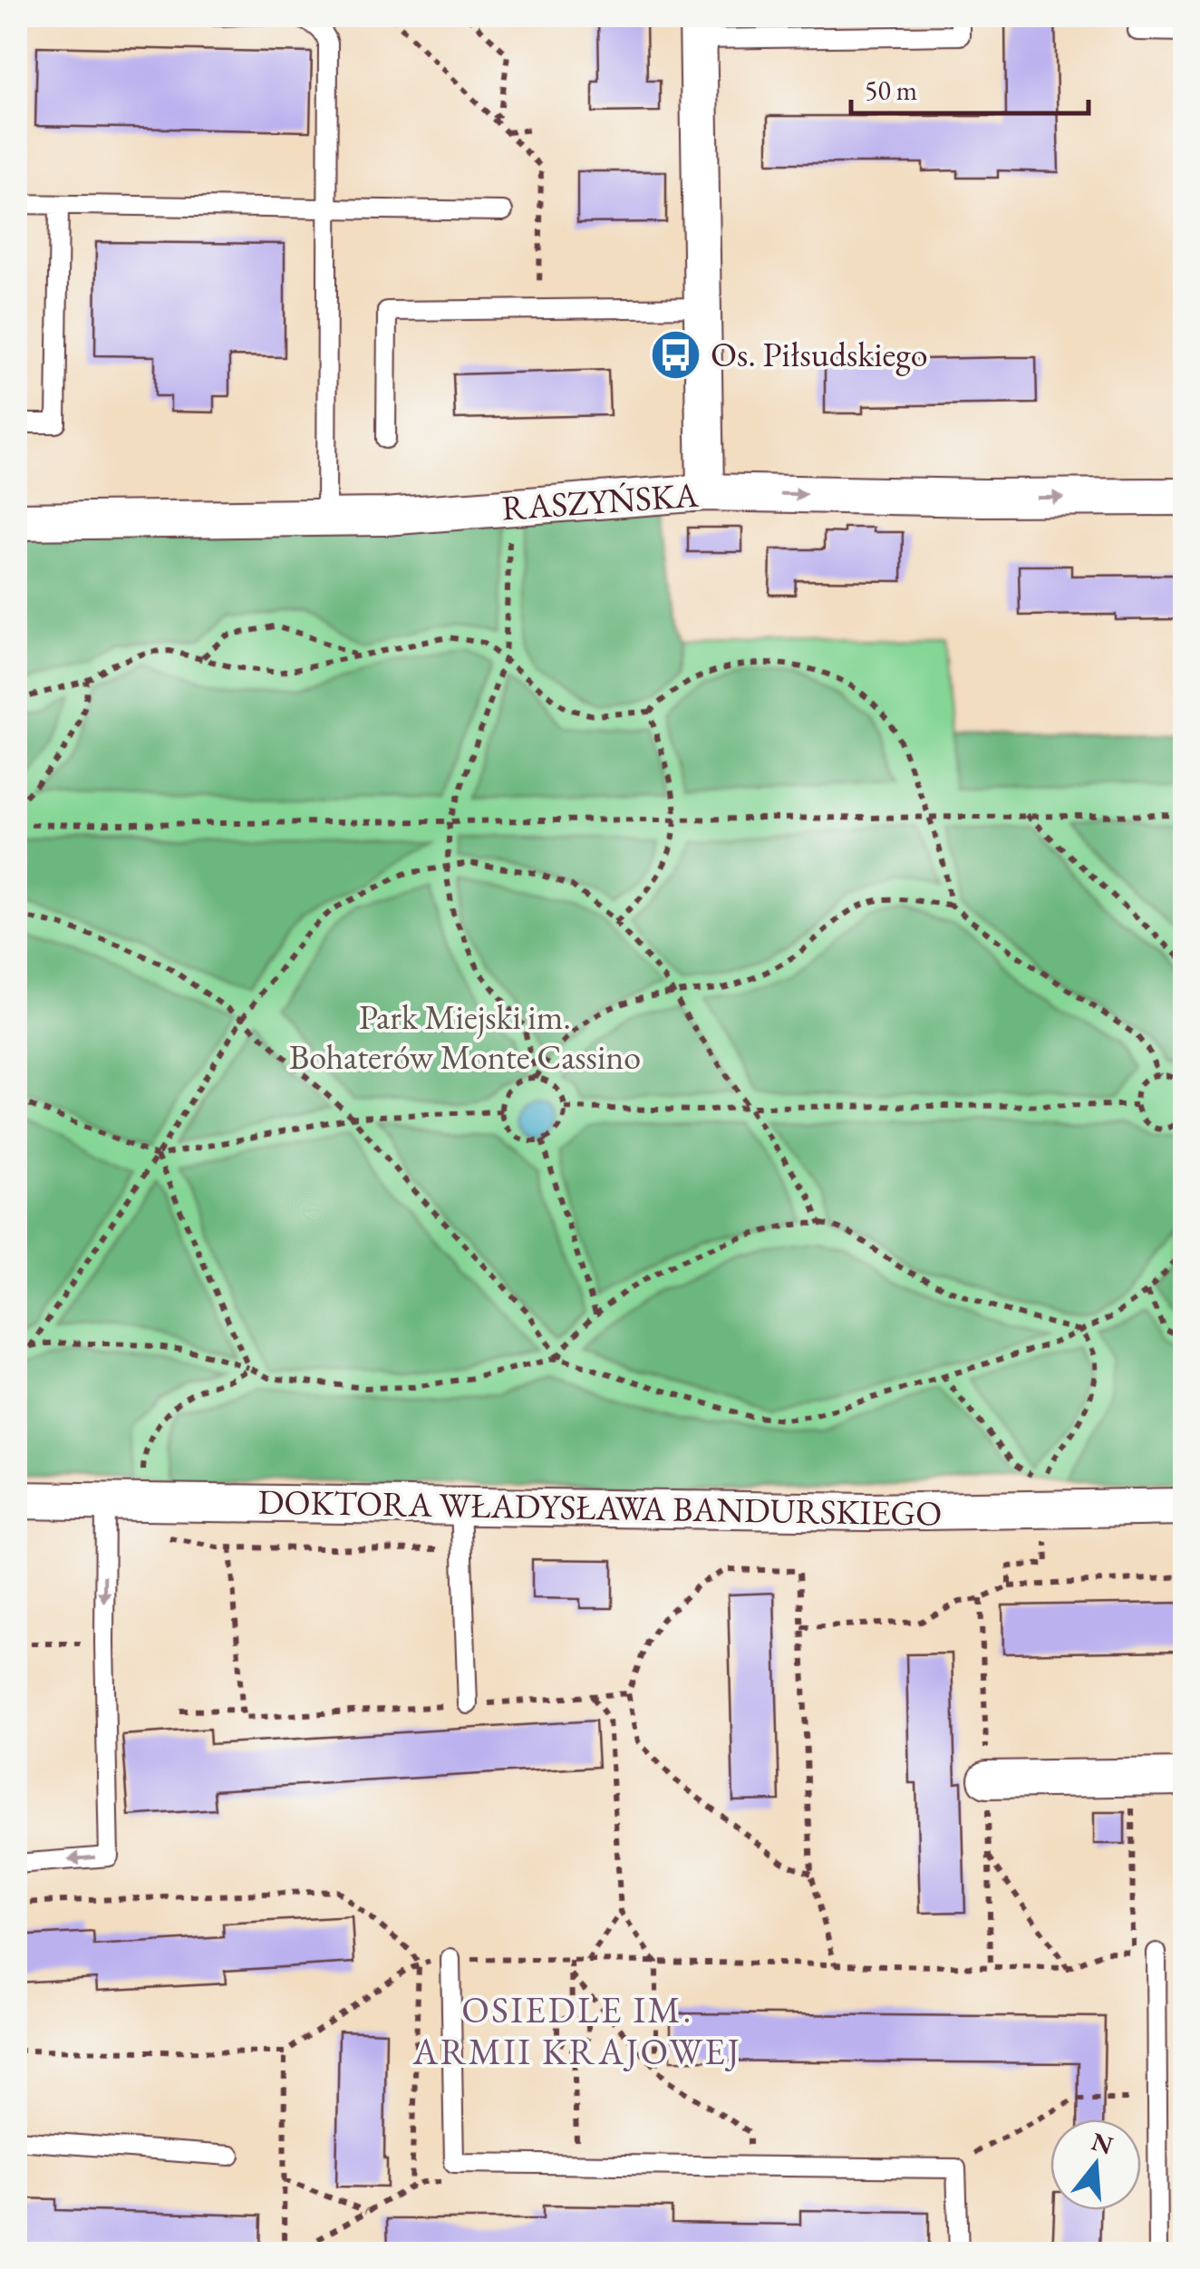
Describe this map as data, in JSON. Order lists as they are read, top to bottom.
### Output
{
  "streets": {
    "street": ["RASZYŃSKA", "DOKTORA WŁADYSŁAWA BANDURSKIEGO"]
  },
  "one_way": ["RASZYŃSKA"],
  "districts": ["OSIEDLE IM. ARMII KRAJOWEJ"],
  "parks": ["Park Miejski im. Bohaterów Monte Cassino"],
  "places": {
    "bus stop": ["Os. Piłsudskiego"]
  },
  "scale_bar": "50 m",
  "north": "top"
}
